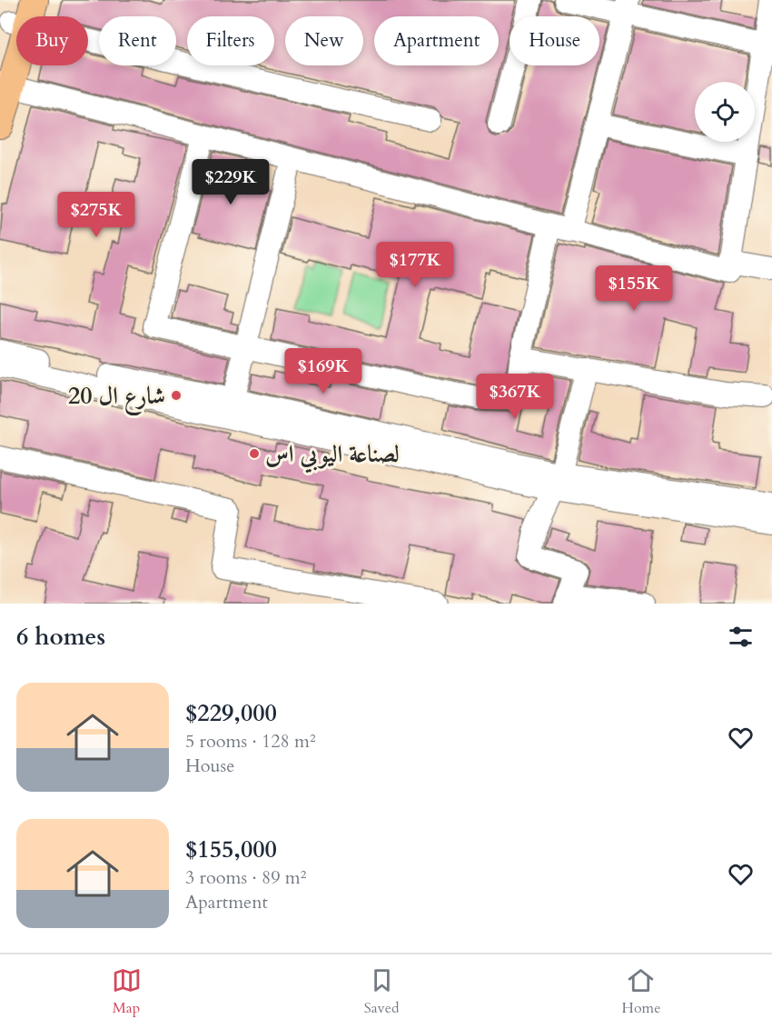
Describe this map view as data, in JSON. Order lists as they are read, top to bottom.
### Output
{
  "places": ["شارع ال 20", "لصناعة اليوبي اس"],
  "page": {
    "chip": [
      "Buy",
      "Rent",
      "Filters",
      "New",
      "Apartment",
      "House"
    ],
    "price": [
      "$229K",
      "$275K",
      "$177K",
      "$155K",
      "$169K",
      "$367K"
    ],
    "heading": "6 homes",
    "list": [
      {
        "name": "$229,000",
        "note": "5 rooms · 128 m² · House"
      },
      {
        "name": "$155,000",
        "note": "3 rooms · 89 m² · Apartment"
      }
    ],
    "tabs": ["Map", "Saved", "Home"]
  }
}
